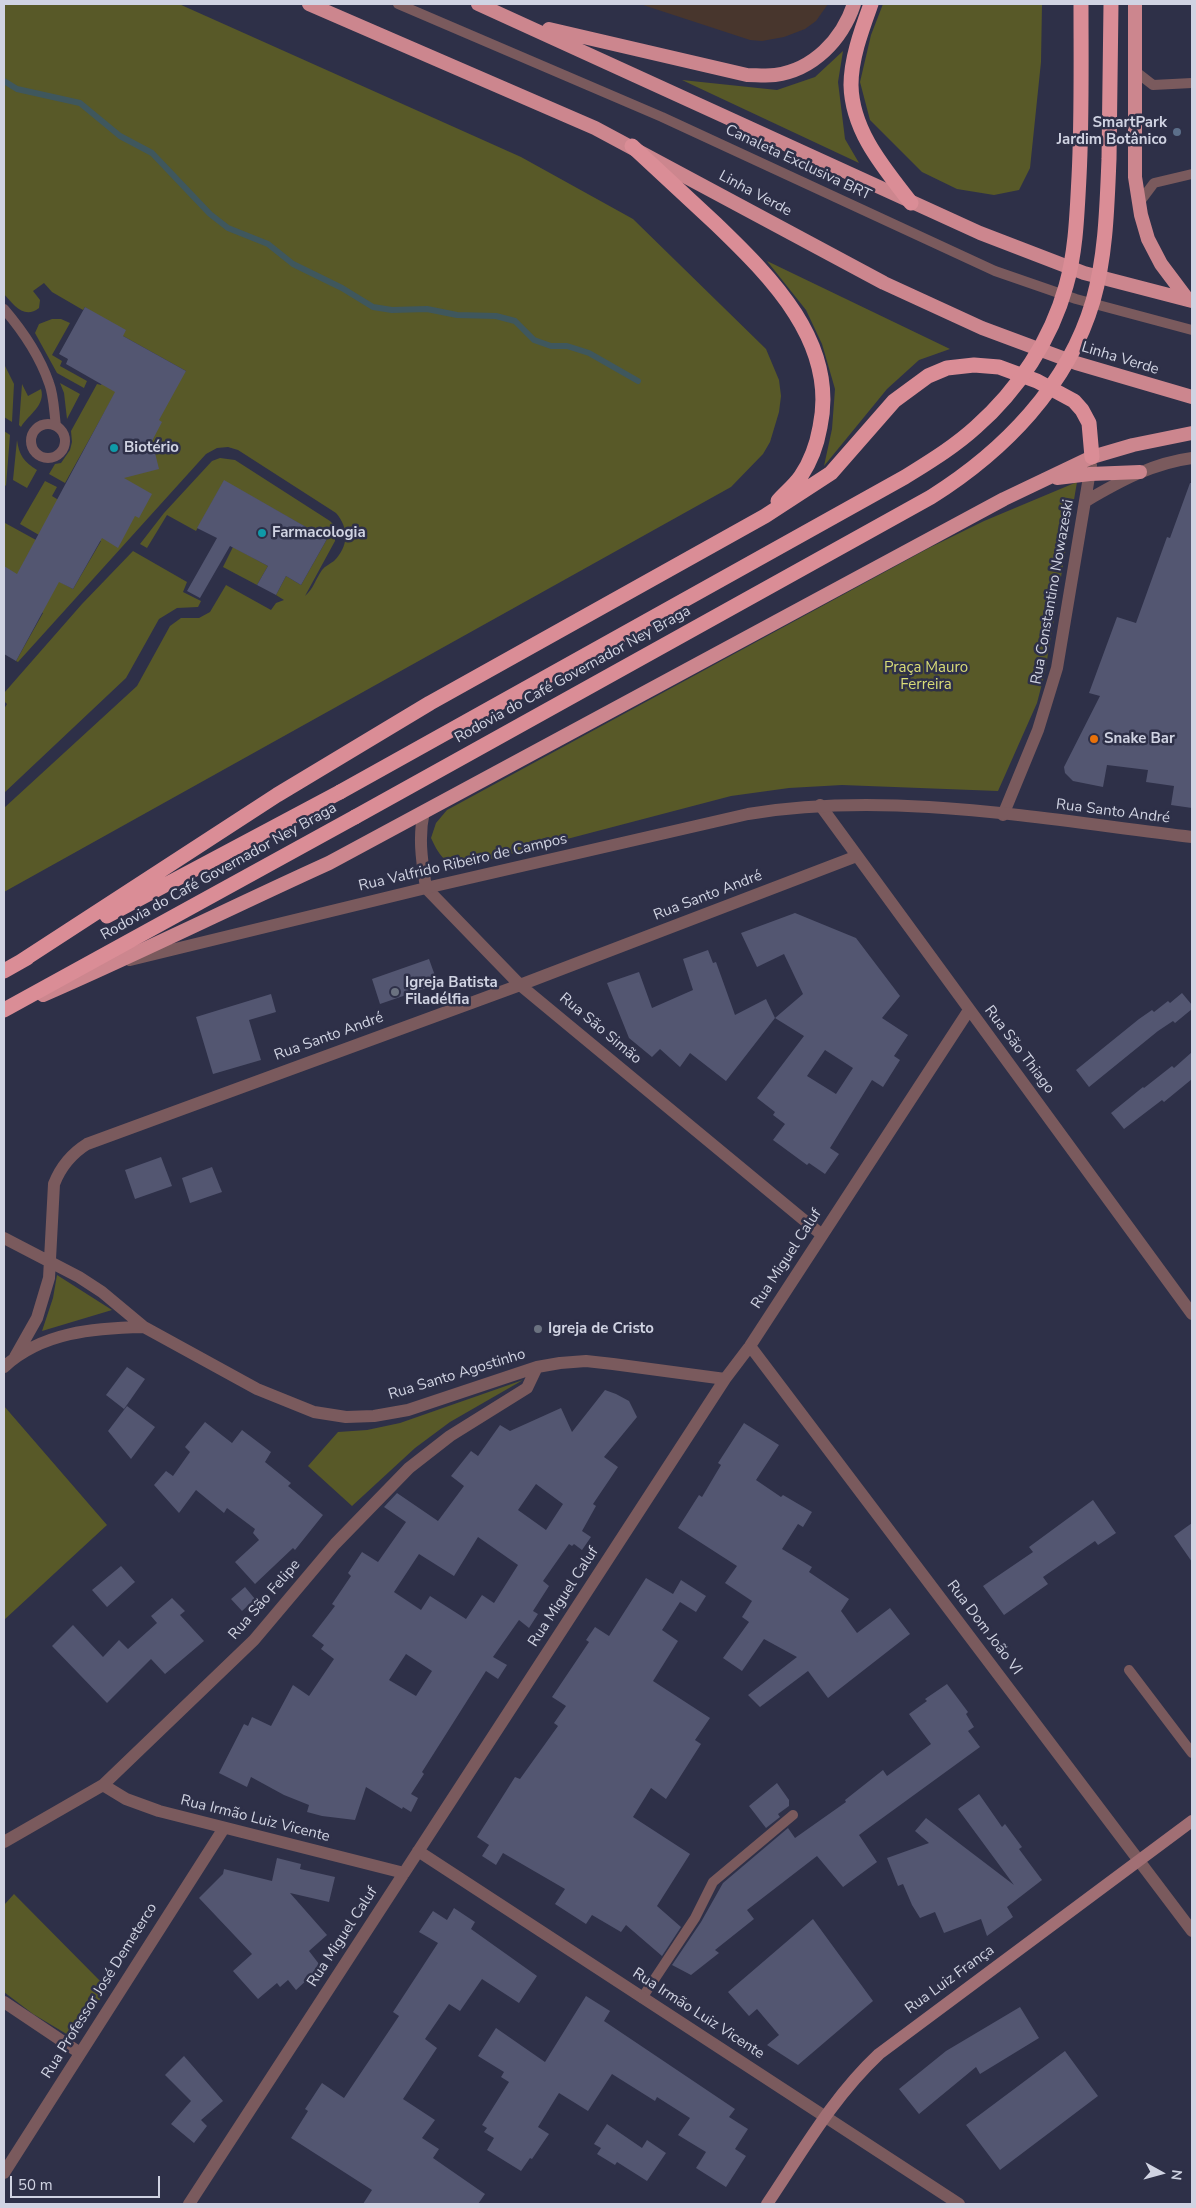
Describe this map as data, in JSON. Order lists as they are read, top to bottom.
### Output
{
  "streets": {
    "highway": ["Linha Verde", "Rodovia do Café Governador Ney Braga"],
    "main road": ["Rua Luiz França"],
    "street": [
      "Rua Constantino Nowazeski",
      "Rua Santo André",
      "Rua Valfrido Ribeiro de Campos",
      "Rua São Simão",
      "Rua São Thiago",
      "Rua Miguel Caluf",
      "Rua Santo Agostinho",
      "Rua São Felipe",
      "Rua Dom João VI",
      "Rua Irmão Luiz Vicente",
      "Rua Professor José Demeterco"
    ],
    "lane": ["Canaleta Exclusiva BRT"]
  },
  "crossings": [
    ["Rua Constantino Nowazeski", "Rua Santo André"],
    ["Rua Santo André", "Rua Valfrido Ribeiro de Campos"],
    ["Rua Santo André", "Rua São Simão"],
    ["Rua Santo André", "Rua São Thiago"],
    ["Rua Santo André", "Rua Santo Agostinho"],
    ["Rua Valfrido Ribeiro de Campos", "Rua São Simão"],
    ["Rua Valfrido Ribeiro de Campos", "Rua São Thiago"],
    ["Rua São Simão", "Rua Miguel Caluf"],
    ["Rua São Thiago", "Rua Miguel Caluf"],
    ["Rua Miguel Caluf", "Rua Santo Agostinho"],
    ["Rua Miguel Caluf", "Rua Dom João VI"],
    ["Rua Miguel Caluf", "Rua Irmão Luiz Vicente"],
    ["Rua Santo Agostinho", "Rua São Felipe"],
    ["Rua São Felipe", "Rua Irmão Luiz Vicente"],
    ["Rua Dom João VI", "Rua Luiz França"],
    ["Rua Irmão Luiz Vicente", "Rua Luiz França"],
    ["Rua Irmão Luiz Vicente", "Rua Professor José Demeterco"]
  ],
  "parks": ["Praça Mauro Ferreira"],
  "places": [
    "SmartPark Jardim Botânico",
    "Biotério",
    "Farmacologia",
    "Snake Bar",
    "Igreja Batista Filadélfia",
    "Igreja de Cristo"
  ],
  "scale_bar": "50 m",
  "north": "right"
}
